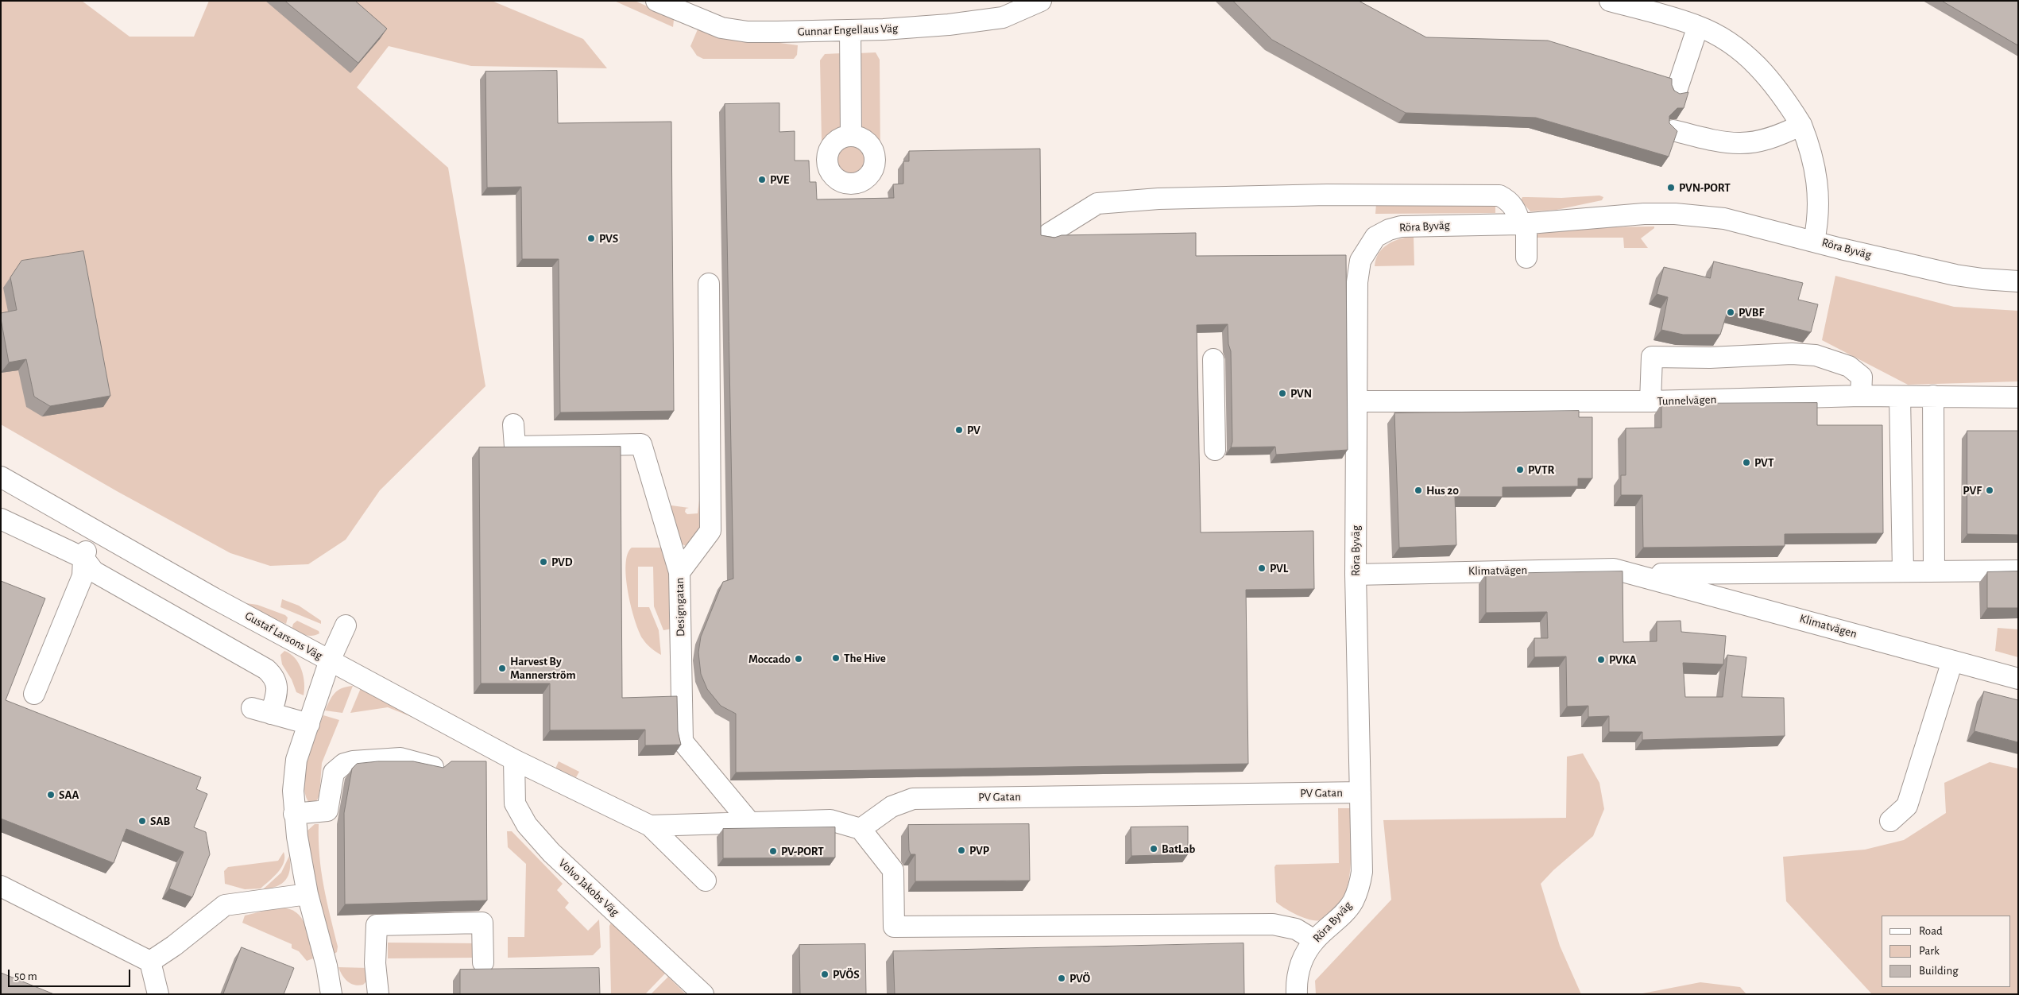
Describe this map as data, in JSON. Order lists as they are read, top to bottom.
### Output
{
  "streets": {
    "street": [
      "Gunnar Engellaus Väg",
      "Röra Byväg",
      "Tunnelvägen",
      "Klimatvägen",
      "Designgatan",
      "Gustaf Larsons Väg",
      "PV Gatan",
      "Volvo Jakobs Väg"
    ]
  },
  "crossings": [
    ["Röra Byväg", "Tunnelvägen"],
    ["Röra Byväg", "Klimatvägen"],
    ["Röra Byväg", "PV Gatan"]
  ],
  "places": [
    "PVE",
    "PVN-PORT",
    "PVS",
    "PVBF",
    "PVN",
    "PV",
    "PVT",
    "PVTR",
    "Hus 20",
    "PVF",
    "PVD",
    "PVL",
    "The Hive",
    "Moccado",
    "PVKA",
    "Harvest By Mannerström",
    "SAA",
    "SAB",
    "BatLab",
    "PVP",
    "PV-PORT",
    "PVÖS",
    "PVÖ"
  ],
  "legend": ["Road", "Park", "Building"],
  "scale_bar": "50 m"
}
